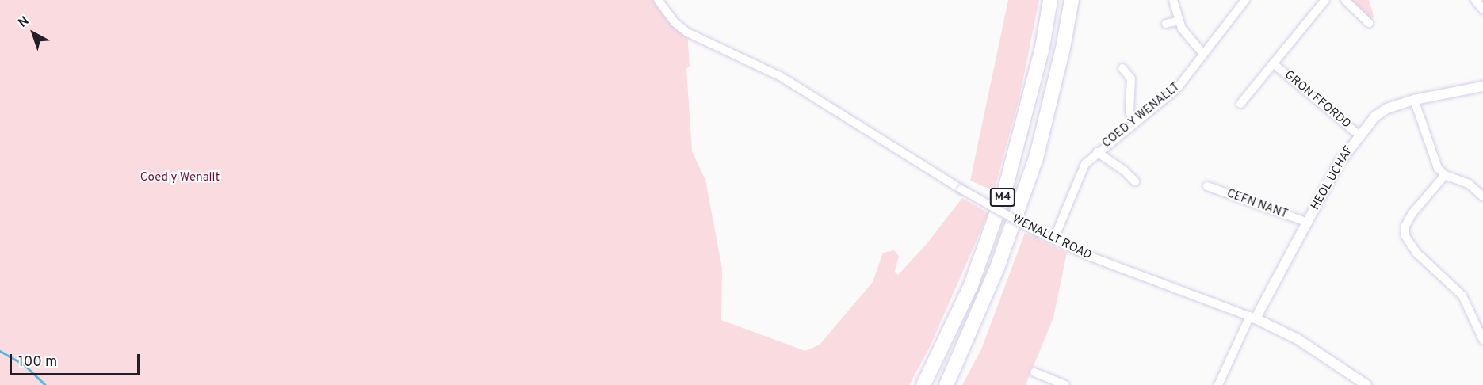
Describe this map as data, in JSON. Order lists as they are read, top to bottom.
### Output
{
  "streets": {
    "highway": ["M4"],
    "street": [
      "GRON FFORDD",
      "COED Y WENALLT",
      "HEOL UCHAF",
      "CEFN NANT",
      "WENALLT ROAD"
    ]
  },
  "crossings": [
    ["GRON FFORDD", "HEOL UCHAF"],
    ["COED Y WENALLT", "WENALLT ROAD"],
    ["HEOL UCHAF", "CEFN NANT"],
    ["HEOL UCHAF", "WENALLT ROAD"]
  ],
  "parks": ["Coed y Wenallt"],
  "scale_bar": "100 m",
  "north": "top left"
}
